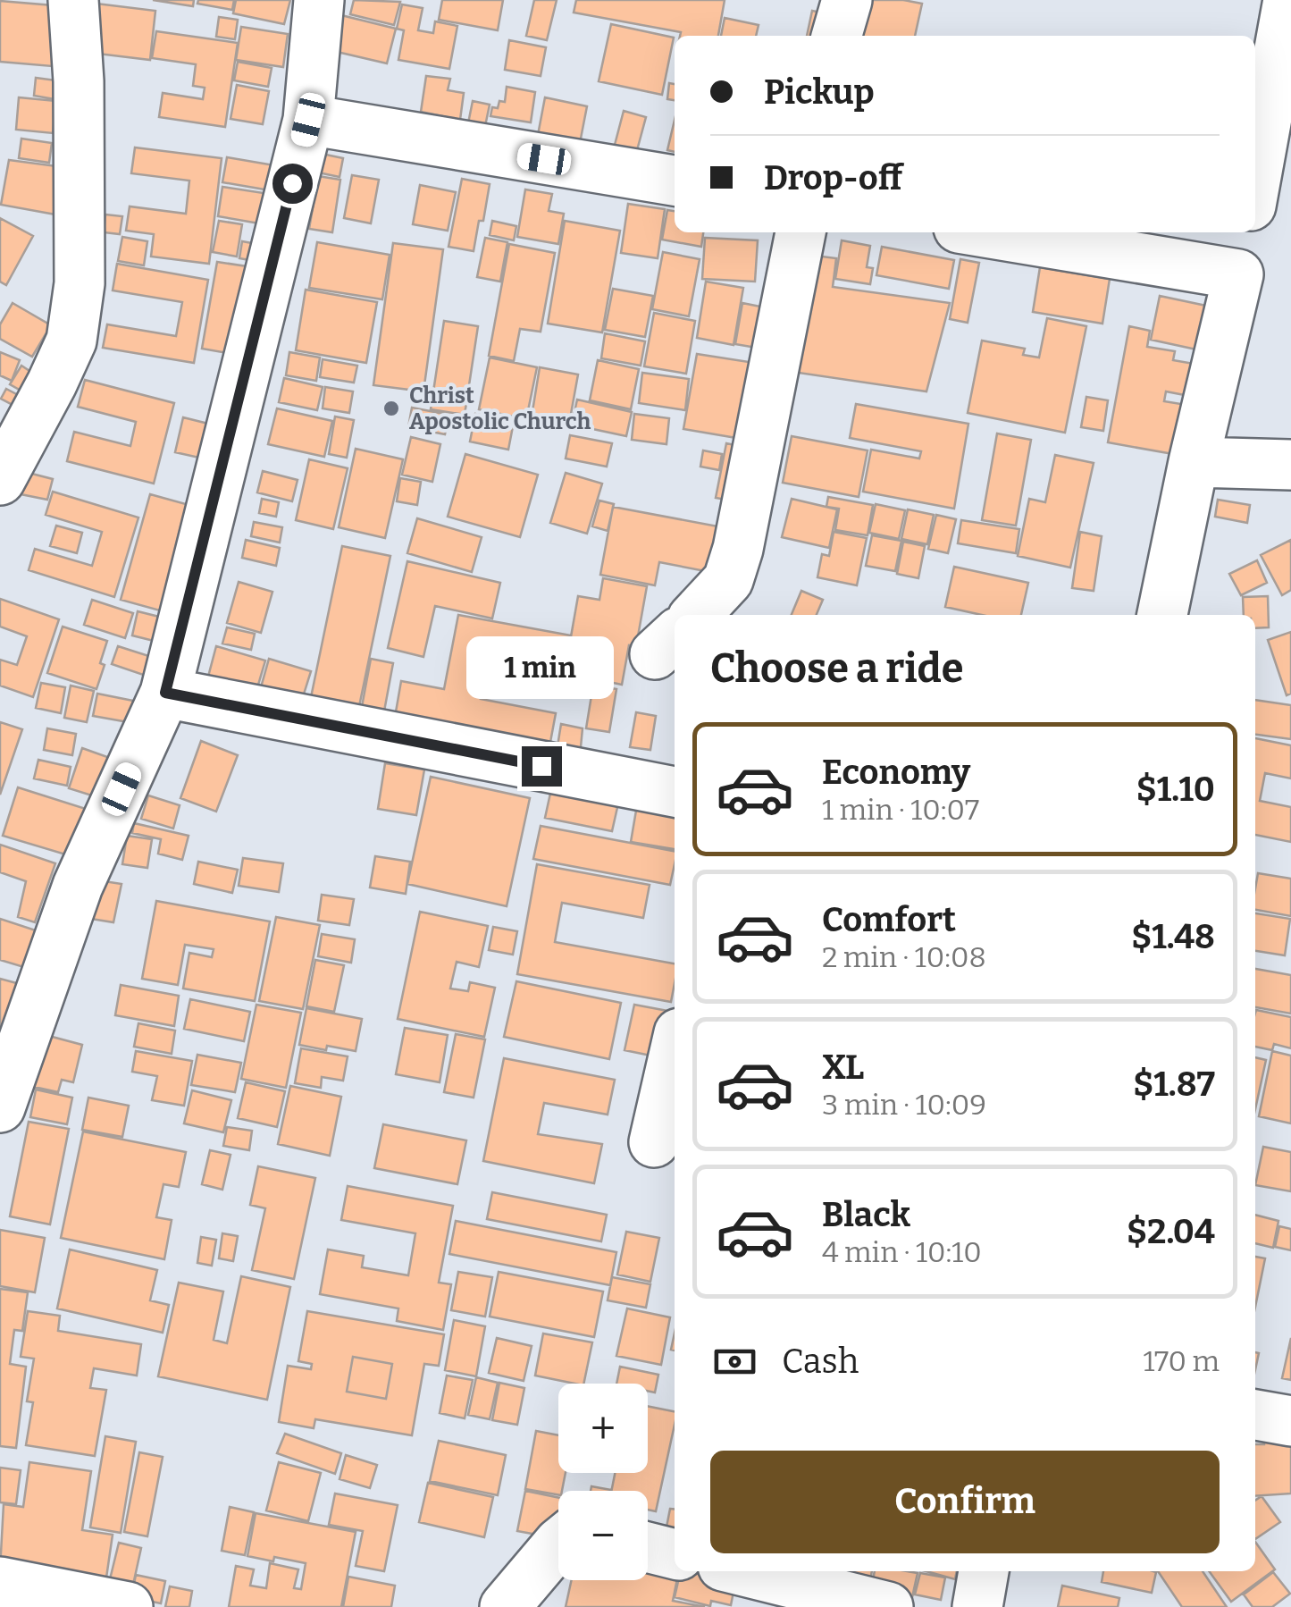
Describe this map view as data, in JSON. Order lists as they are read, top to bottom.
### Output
{
  "places": ["Christ Apostolic Church"],
  "page": {
    "banner": ["Pickup", "Drop-off"],
    "heading": "Choose a ride",
    "bubble": "1 min",
    "list": [
      {
        "name": "Economy",
        "note": "1 min · 10:07",
        "value": "$1.10"
      },
      {
        "name": "Comfort",
        "note": "2 min · 10:08",
        "value": "$1.48"
      },
      {
        "name": "XL",
        "note": "3 min · 10:09",
        "value": "$1.87"
      },
      {
        "name": "Black",
        "note": "4 min · 10:10",
        "value": "$2.04"
      }
    ],
    "pay": ["Cash", "170 m"],
    "map_buttons": ["+", "−"],
    "buttons": "Confirm"
  }
}
